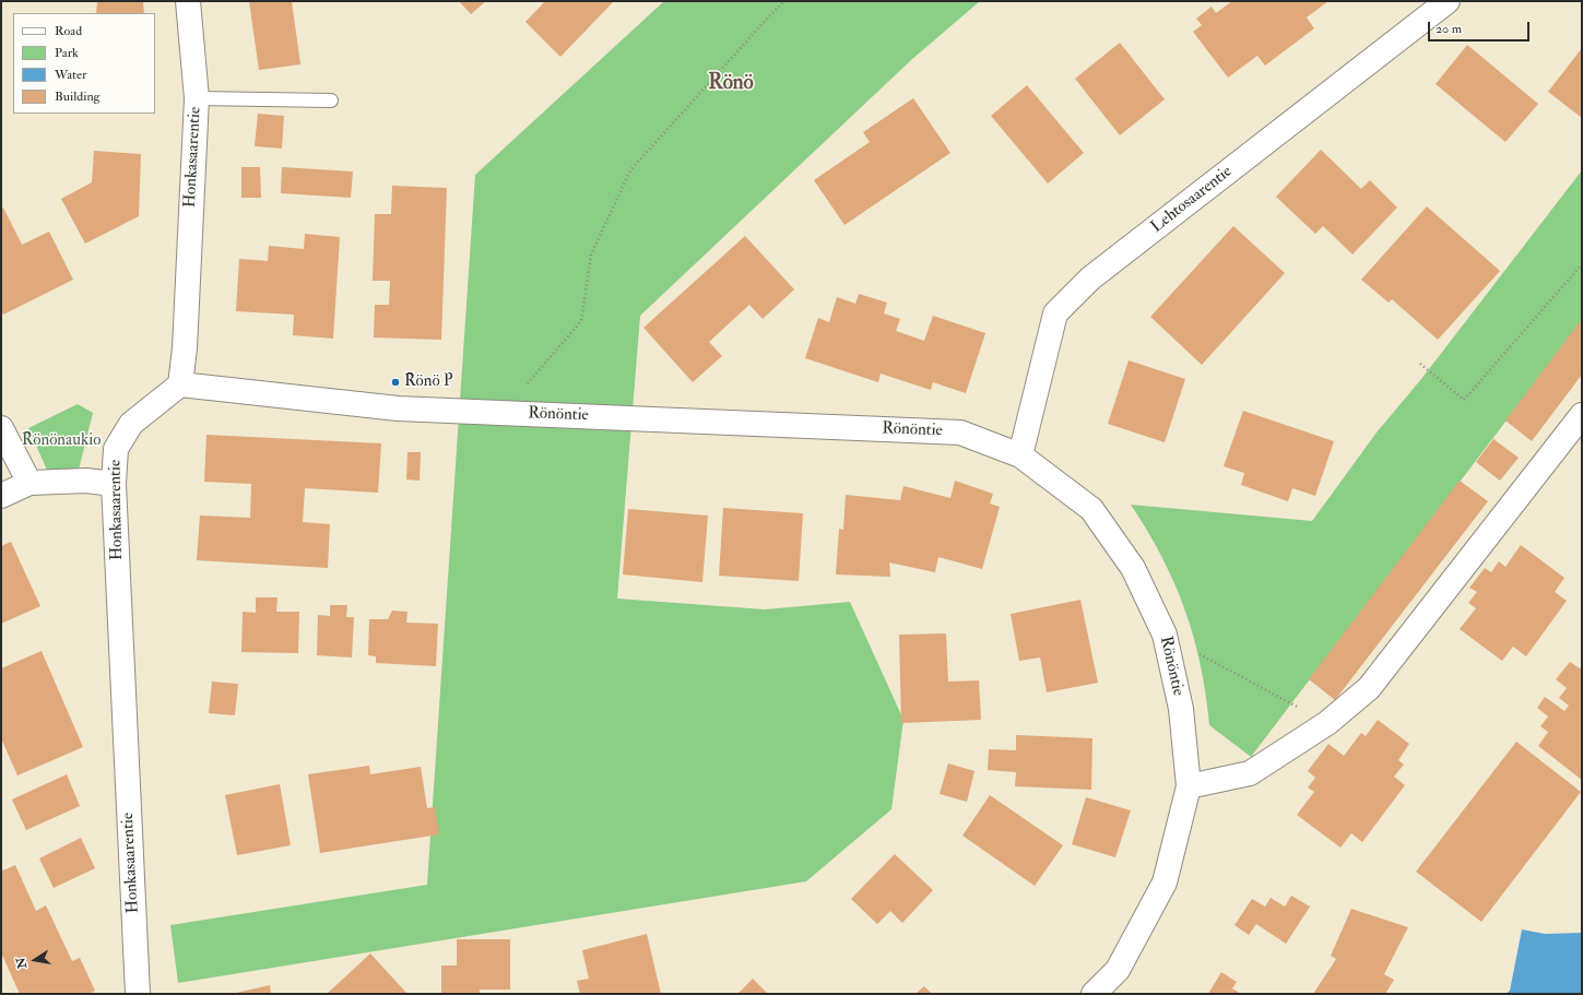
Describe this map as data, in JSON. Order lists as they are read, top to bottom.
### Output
{
  "streets": {
    "street": ["Honkasaarentie", "Lehtosaarentie", "Rönöntie"]
  },
  "crossings": [
    ["Honkasaarentie", "Rönöntie"],
    ["Lehtosaarentie", "Rönöntie"]
  ],
  "districts": ["Rönö"],
  "parks": ["Rönönaukio"],
  "places": ["Rönö P"],
  "legend": [
    "Road",
    "Park",
    "Water",
    "Building"
  ],
  "scale_bar": "20 m",
  "north": "left"
}
